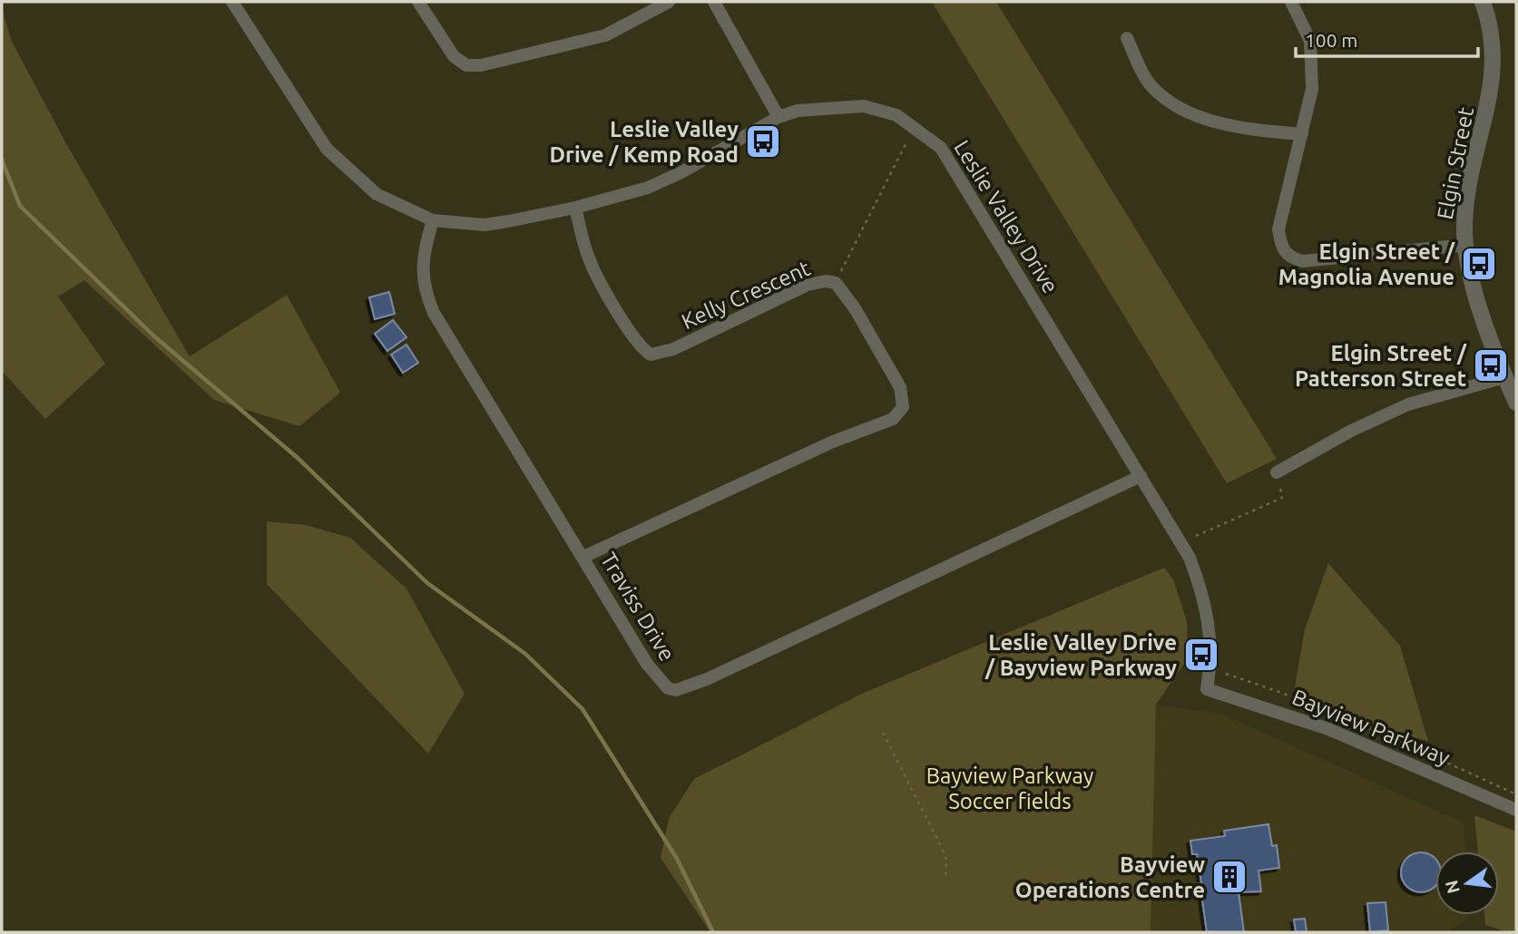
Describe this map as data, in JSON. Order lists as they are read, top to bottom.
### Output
{
  "streets": {
    "street": [
      "Elgin Street",
      "Leslie Valley Drive",
      "Kelly Crescent",
      "Traviss Drive",
      "Bayview Parkway"
    ]
  },
  "crossings": [
    ["Leslie Valley Drive", "Kelly Crescent"],
    ["Leslie Valley Drive", "Traviss Drive"],
    ["Leslie Valley Drive", "Bayview Parkway"],
    ["Kelly Crescent", "Traviss Drive"]
  ],
  "parks": ["Bayview Parkway Soccer fields"],
  "places": {
    "bus stop": [
      "Leslie Valley Drive / Kemp Road",
      "Elgin Street / Magnolia Avenue",
      "Elgin Street / Patterson Street",
      "Leslie Valley Drive / Bayview Parkway"
    ],
    "building": ["Bayview Operations Centre"]
  },
  "scale_bar": "100 m",
  "north": "left"
}
